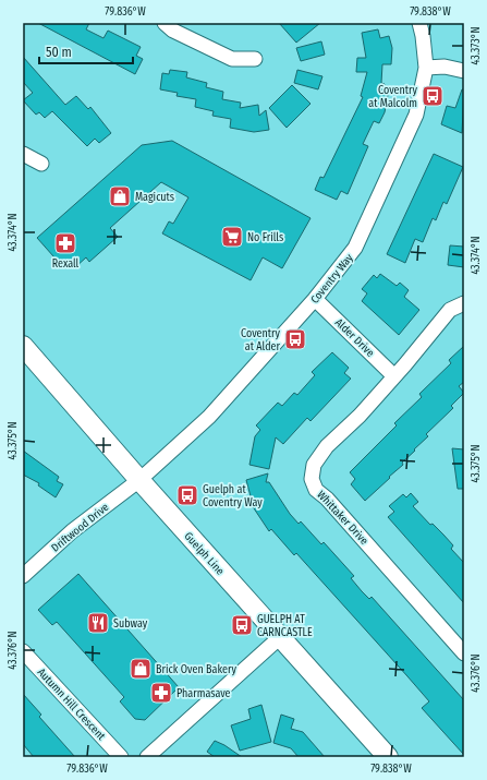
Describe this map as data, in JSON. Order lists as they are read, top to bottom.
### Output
{
  "streets": {
    "main road": ["Guelph Line"],
    "street": [
      "Coventry Way",
      "Alder Drive",
      "Whittaker Drive",
      "Driftwood Drive",
      "Autumn Hill Crescent"
    ]
  },
  "crossings": [
    ["Coventry Way", "Alder Drive"],
    ["Coventry Way", "Driftwood Drive"],
    ["Coventry Way", "Guelph Line"],
    ["Alder Drive", "Whittaker Drive"],
    ["Driftwood Drive", "Guelph Line"]
  ],
  "places": {
    "bus stop": [
      "Coventry at Malcolm",
      "Coventry at Alder",
      "Guelph at Coventry Way",
      "GUELPH AT CARNCASTLE"
    ],
    "shop": ["Magicuts", "Brick Oven Bakery"],
    "supermarket": ["No Frills"],
    "pharmacy": ["Rexall", "Pharmasave"],
    "restaurant": ["Subway"]
  },
  "scale_bar": "50 m",
  "coordinates": [
    "79.836°W",
    "79.838°W",
    "43.373°N",
    "43.374°N",
    "43.375°N",
    "43.376°N"
  ]
}
